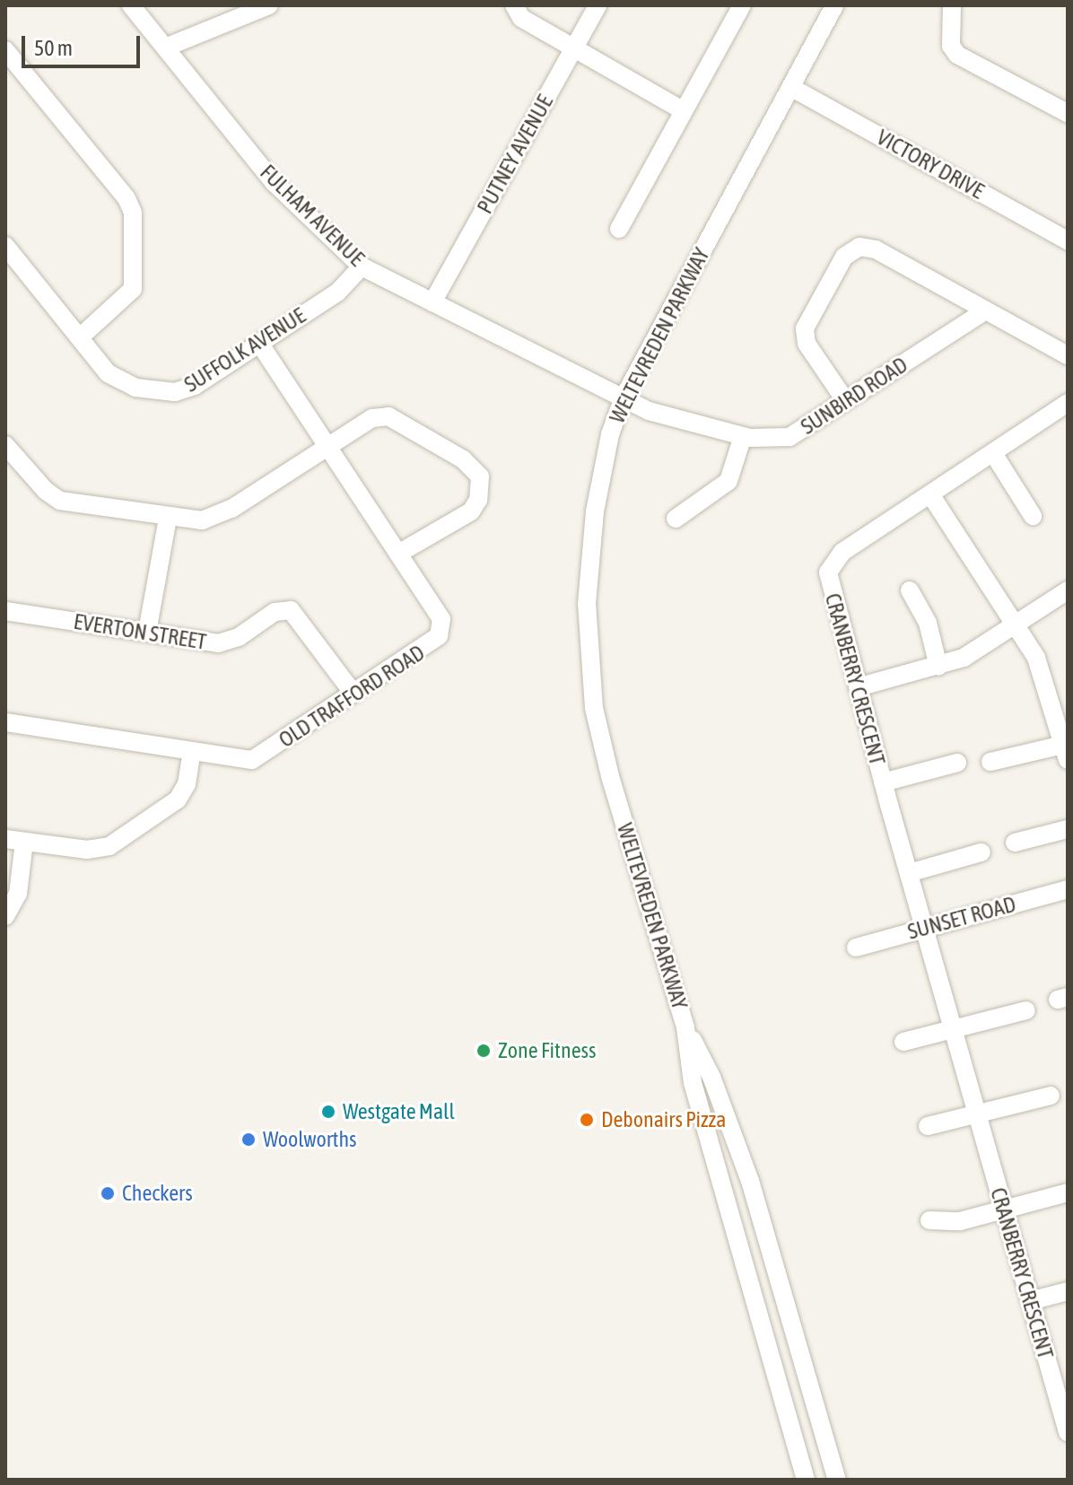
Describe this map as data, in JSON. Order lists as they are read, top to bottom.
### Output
{
  "streets": {
    "street": [
      "PUTNEY AVENUE",
      "VICTORY DRIVE",
      "FULHAM AVENUE",
      "WELTEVREDEN PARKWAY",
      "SUFFOLK AVENUE",
      "SUNBIRD ROAD",
      "EVERTON STREET",
      "CRANBERRY CRESCENT",
      "OLD TRAFFORD ROAD",
      "SUNSET ROAD"
    ]
  },
  "crossings": [
    ["PUTNEY AVENUE", "FULHAM AVENUE"],
    ["VICTORY DRIVE", "WELTEVREDEN PARKWAY"],
    ["FULHAM AVENUE", "WELTEVREDEN PARKWAY"],
    ["FULHAM AVENUE", "SUFFOLK AVENUE"],
    ["FULHAM AVENUE", "SUNBIRD ROAD"],
    ["WELTEVREDEN PARKWAY", "SUNBIRD ROAD"],
    ["SUFFOLK AVENUE", "OLD TRAFFORD ROAD"],
    ["EVERTON STREET", "OLD TRAFFORD ROAD"],
    ["CRANBERRY CRESCENT", "SUNSET ROAD"]
  ],
  "places": [
    "Zone Fitness",
    "Westgate Mall",
    "Debonairs Pizza",
    "Woolworths",
    "Checkers"
  ],
  "scale_bar": "50 m"
}
